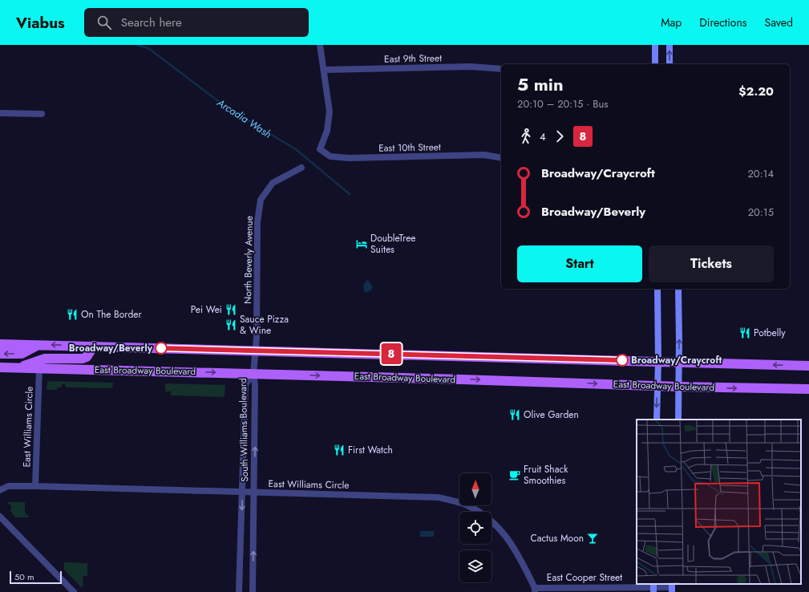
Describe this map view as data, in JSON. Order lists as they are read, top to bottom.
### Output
{
  "streets": {
    "main road": ["East Broadway Boulevard"],
    "street": [
      "East 9th Street",
      "East 10th Street",
      "North Beverly Avenue",
      "East Williams Circle",
      "South Williams Boulevard",
      "East Cooper Street"
    ]
  },
  "crossings": [
    ["East 9th Street", "East 10th Street"],
    ["North Beverly Avenue", "East Broadway Boulevard"],
    ["North Beverly Avenue", "South Williams Boulevard"],
    ["East Broadway Boulevard", "East Williams Circle"],
    ["East Broadway Boulevard", "South Williams Boulevard"],
    ["East Williams Circle", "South Williams Boulevard"],
    ["East Williams Circle", "East Cooper Street"]
  ],
  "water": ["Arcadia Wash"],
  "places": {
    "hotel": ["DoubleTree Suites"],
    "restaurant": [
      "Pei Wei",
      "On The Border",
      "Sauce Pizza & Wine",
      "Potbelly",
      "Olive Garden",
      "First Watch"
    ],
    "other": ["Broadway/Beverly", "Broadway/Craycroft"],
    "cafe": ["Fruit Shack Smoothies"],
    "bar": ["Cactus Moon"]
  },
  "lines": ["bus line 8"],
  "scale_bar": "50 m",
  "north": "top",
  "page": {
    "header": "Viabus",
    "search": "Search here",
    "nav": ["Map", "Directions", "Saved"],
    "on_map": "8",
    "heading": ["5 min", "20:10 – 20:15 · Bus", "$2.20"],
    "legs": ["4", "8"],
    "list": [
      {
        "name": "Broadway/Craycroft",
        "value": "20:14"
      },
      {
        "name": "Broadway/Beverly",
        "value": "20:15"
      }
    ],
    "buttons": ["Start", "Tickets"],
    "scale": "50 m"
  }
}
